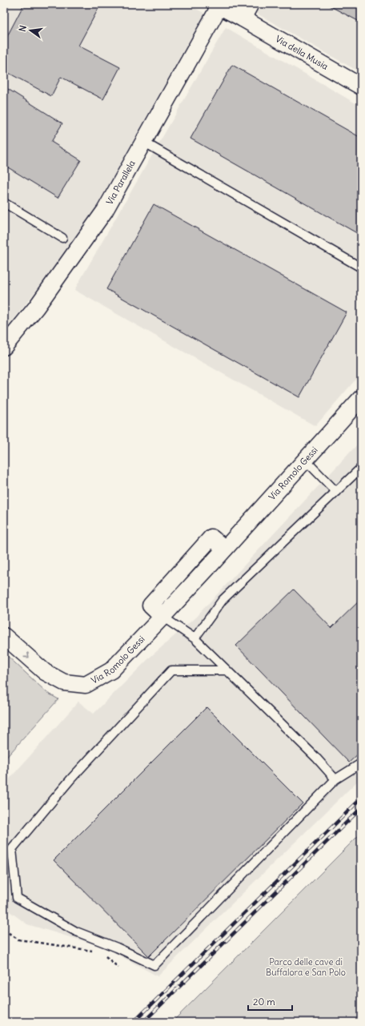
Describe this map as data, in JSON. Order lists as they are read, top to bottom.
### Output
{
  "streets": {
    "street": ["Via della Musia", "Via Parallela", "Via Romolo Gessi"]
  },
  "crossings": [
    ["Via della Musia", "Via Parallela"]
  ],
  "parks": ["Parco delle cave di Buffalora e San Polo"],
  "scale_bar": "20 m",
  "north": "left"
}
